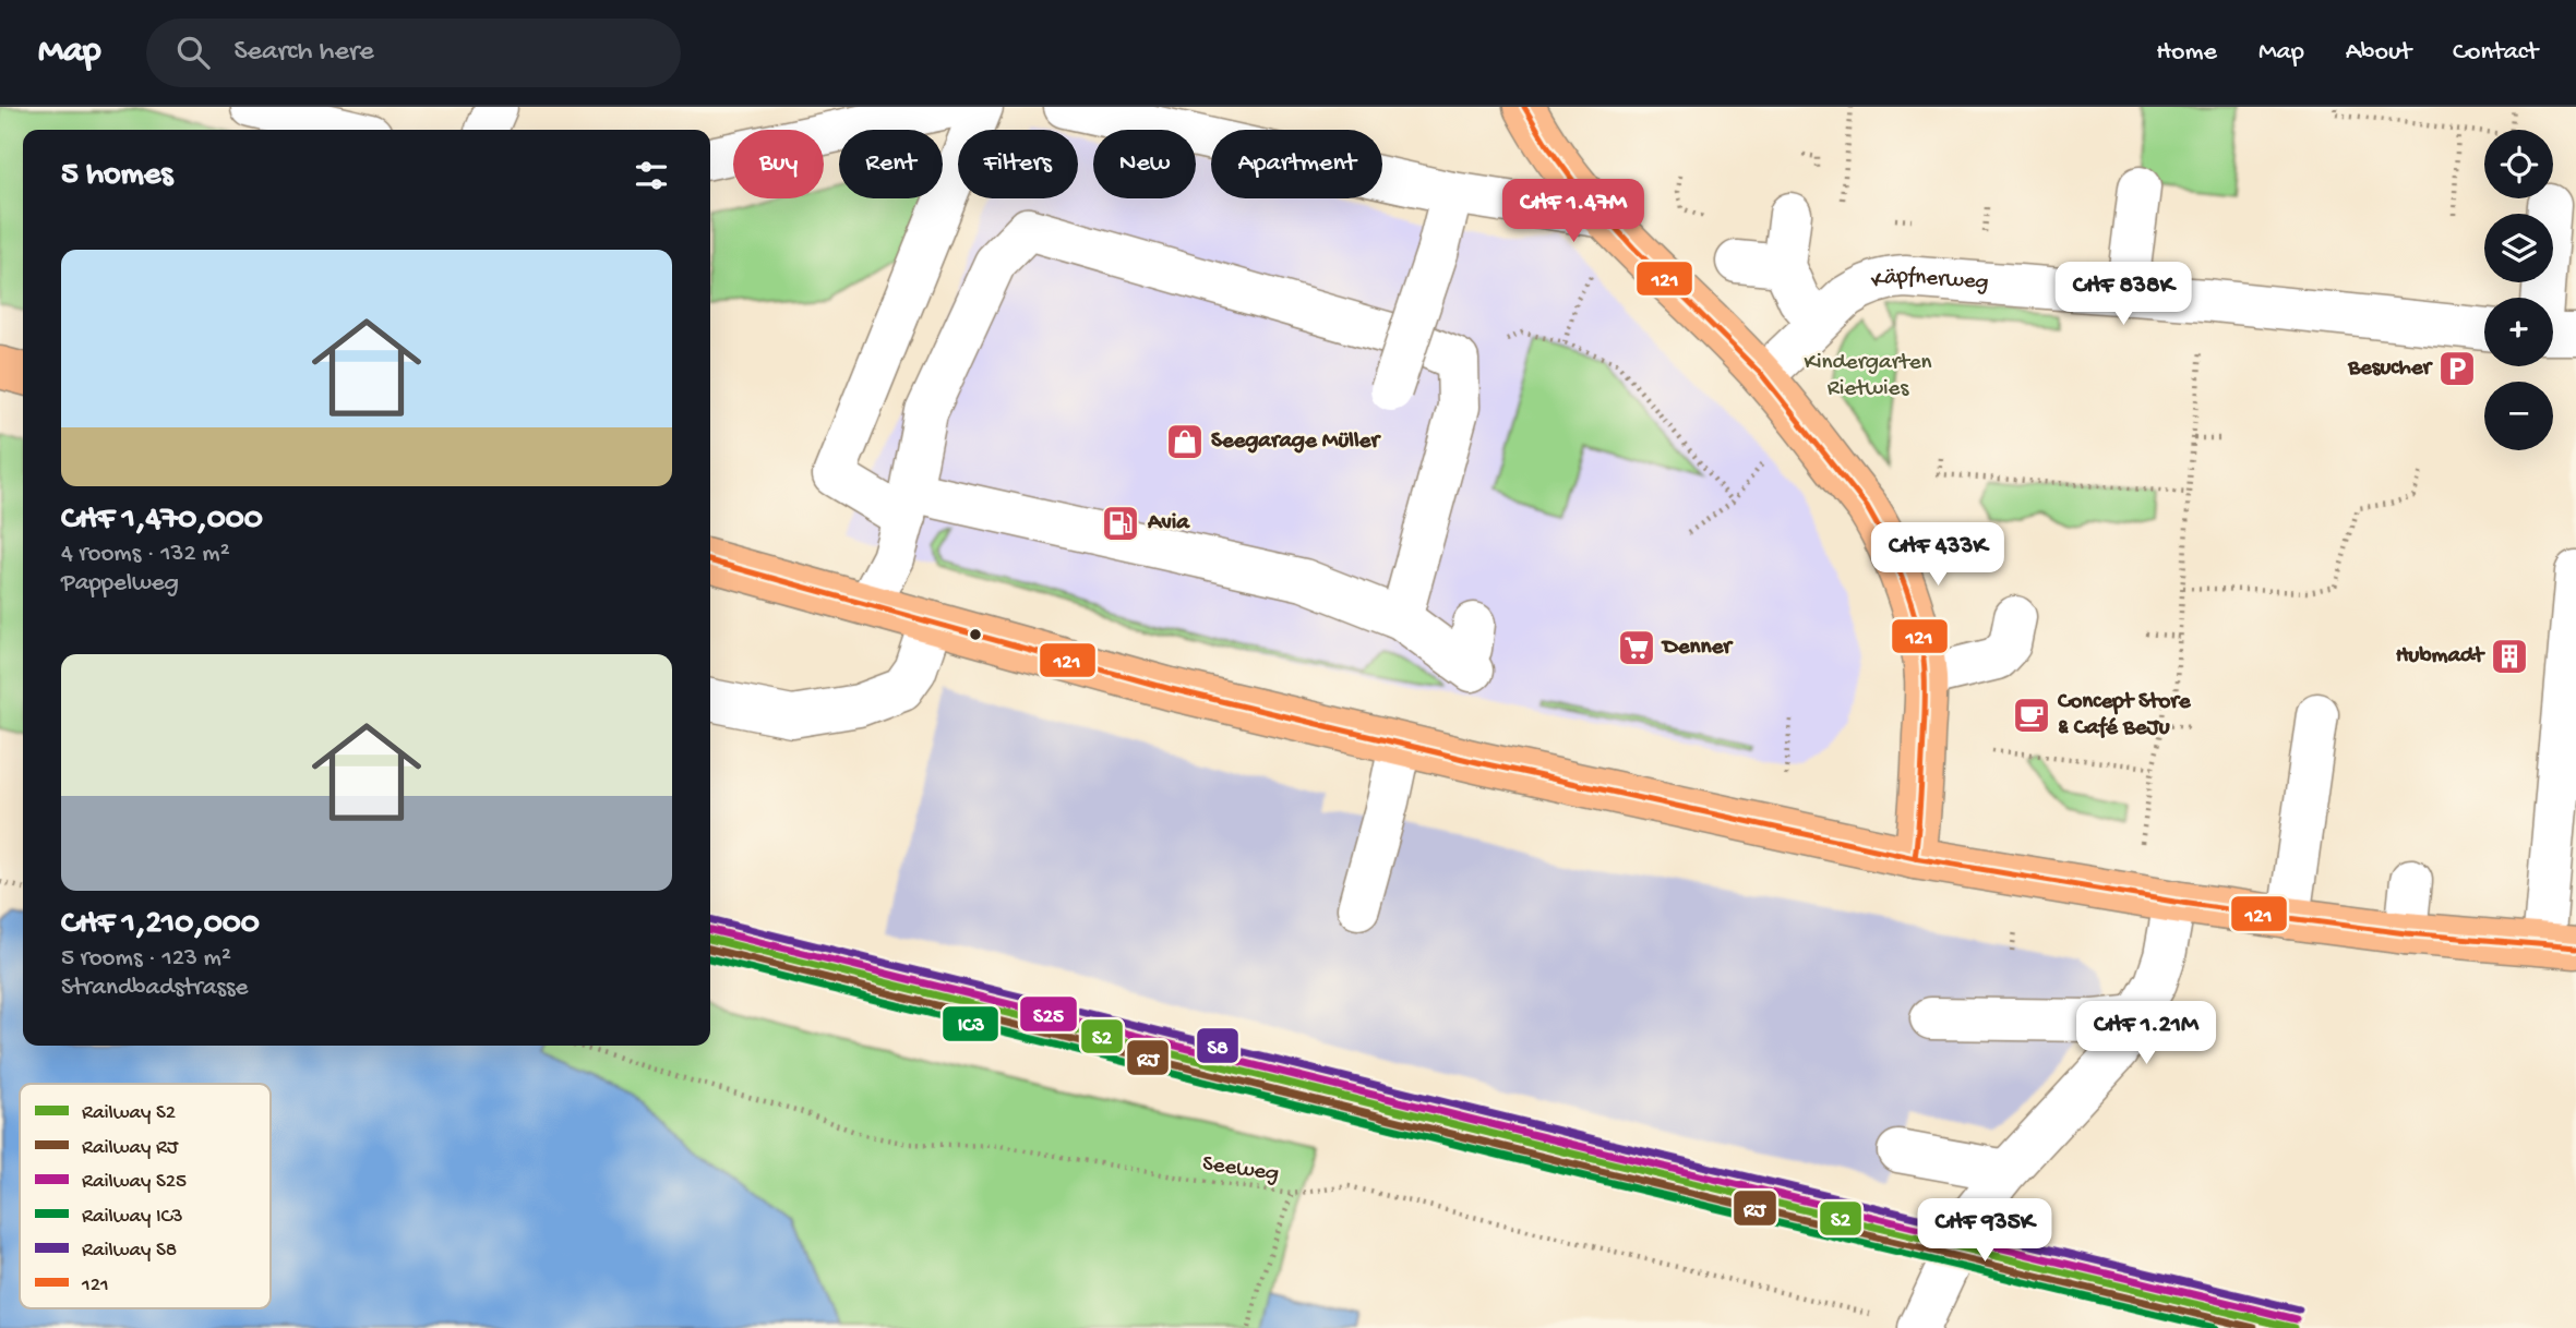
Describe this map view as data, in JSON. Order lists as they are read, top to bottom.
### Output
{
  "streets": {
    "street": ["Käpfnerweg"],
    "path": ["Seeweg"]
  },
  "parks": ["Kindergarten Rietwies"],
  "places": {
    "parking": ["Besucher"],
    "shop": ["Seegarage Müller"],
    "fuel station": ["Avia"],
    "supermarket": ["Denner"],
    "building": ["Hubmadt"],
    "cafe": ["Concept Store & Café BeJu"]
  },
  "lines": [
    "transit line 121",
    "rail line S8",
    "rail line S25",
    "rail line S2",
    "rail line RJ",
    "rail line IC3"
  ],
  "legend": [
    "Railway S2",
    "Railway RJ",
    "Railway S25",
    "Railway IC3",
    "Railway S8",
    "121"
  ],
  "page": {
    "header": "Map",
    "search": "Search here",
    "nav": [
      "Home",
      "Map",
      "About",
      "Contact"
    ],
    "map_buttons": ["+", "−"],
    "chip": [
      "Buy",
      "Rent",
      "Filters",
      "New",
      "Apartment"
    ],
    "heading": "5 homes",
    "price": [
      "CHF 1.47M",
      "CHF 838K",
      "CHF 433K",
      "CHF 1.21M",
      "CHF 935K"
    ],
    "list": [
      {
        "name": "CHF 1,470,000",
        "note": "4 rooms · 132 m² · Pappelweg"
      },
      {
        "name": "CHF 1,210,000",
        "note": "5 rooms · 123 m² · Strandbadstrasse"
      }
    ]
  }
}
